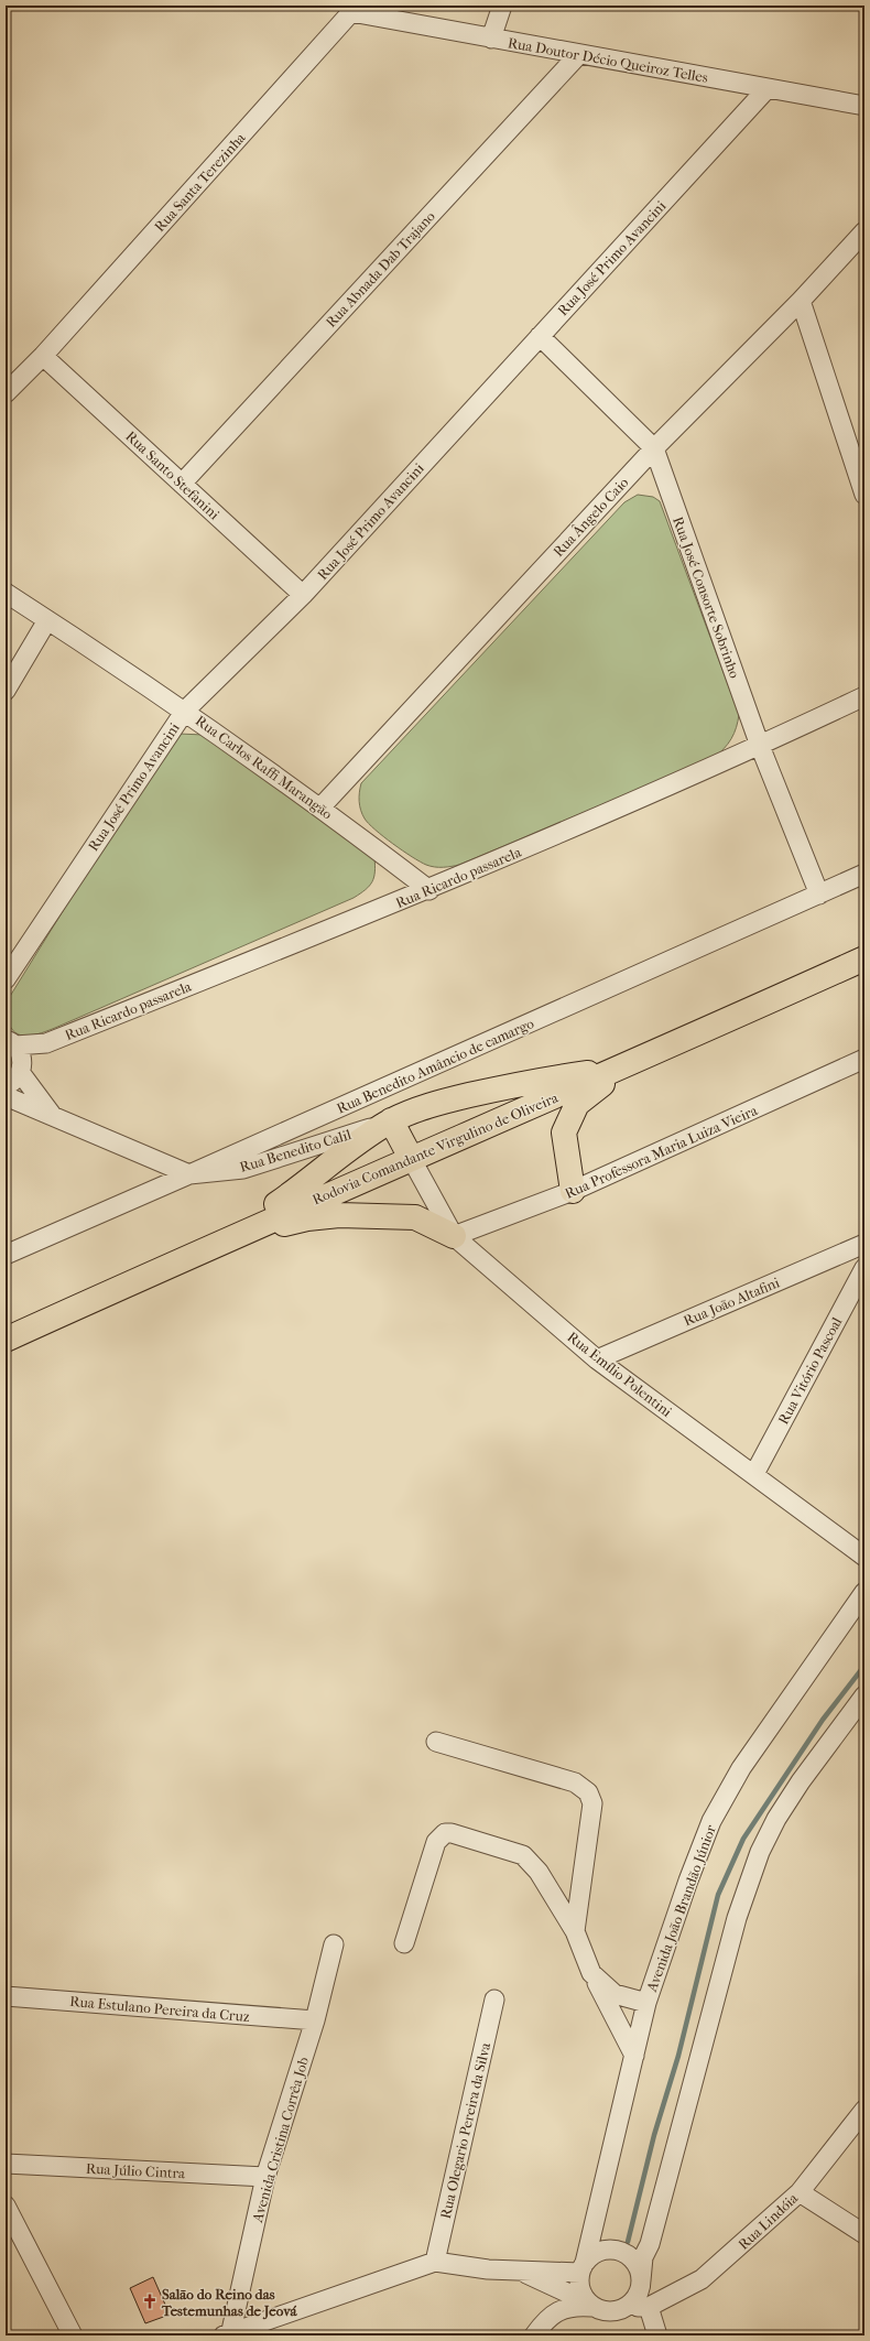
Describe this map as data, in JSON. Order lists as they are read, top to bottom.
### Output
{
  "streets": {
    "highway": ["Rodovia Comandante Virgulino de Oliveira"],
    "street": [
      "Rua Doutor Décio Queiroz Telles",
      "Rua Santa Terezinha",
      "Rua José Primo Avancini",
      "Rua Abnada Dab Trajano",
      "Rua Santo Stefanini",
      "Rua Ângelo Caio",
      "Rua José Consorte Sobrinho",
      "Rua Carlos Raffi Marangão",
      "Rua Ricardo passarela",
      "Rua Benedito Amâncio de camargo",
      "Rua Benedito Calil",
      "Rua Professora Maria Luiza Vieira",
      "Rua João Altafini",
      "Rua Vitório Pascoal",
      "Rua Emílio Polentini",
      "Avenida João Brandão Júnior",
      "Rua Estulano Pereira da Cruz",
      "Rua Olegario Pereira da Silva",
      "Avenida Cristina Corrêa Job",
      "Rua Júlio Cintra",
      "Rua Lindóia"
    ]
  },
  "crossings": [
    ["Rua Doutor Décio Queiroz Telles", "Rua Santa Terezinha"],
    ["Rua Doutor Décio Queiroz Telles", "Rua José Primo Avancini"],
    ["Rua Doutor Décio Queiroz Telles", "Rua Abnada Dab Trajano"],
    ["Rua Santa Terezinha", "Rua Santo Stefanini"],
    ["Rua José Primo Avancini", "Rua Santo Stefanini"],
    ["Rua José Primo Avancini", "Rua José Consorte Sobrinho"],
    ["Rua José Primo Avancini", "Rua Carlos Raffi Marangão"],
    ["Rua Abnada Dab Trajano", "Rua Santo Stefanini"],
    ["Rua Ângelo Caio", "Rua José Consorte Sobrinho"],
    ["Rua Ângelo Caio", "Rua Carlos Raffi Marangão"],
    ["Rua José Consorte Sobrinho", "Rua Ricardo passarela"],
    ["Rua José Consorte Sobrinho", "Rua Benedito Amâncio de camargo"],
    ["Rua Carlos Raffi Marangão", "Rua Ricardo passarela"],
    ["Rua Benedito Amâncio de camargo", "Rua Benedito Calil"],
    ["Rodovia Comandante Virgulino de Oliveira", "Rua Emílio Polentini"],
    ["Rua Professora Maria Luiza Vieira", "Rua Emílio Polentini"],
    ["Rua João Altafini", "Rua Emílio Polentini"],
    ["Rua Vitório Pascoal", "Rua Emílio Polentini"],
    ["Rua Estulano Pereira da Cruz", "Avenida Cristina Corrêa Job"],
    ["Avenida Cristina Corrêa Job", "Rua Júlio Cintra"]
  ],
  "places": {
    "church": ["Salão do Reino das Testemunhas de Jeová"]
  }
}
